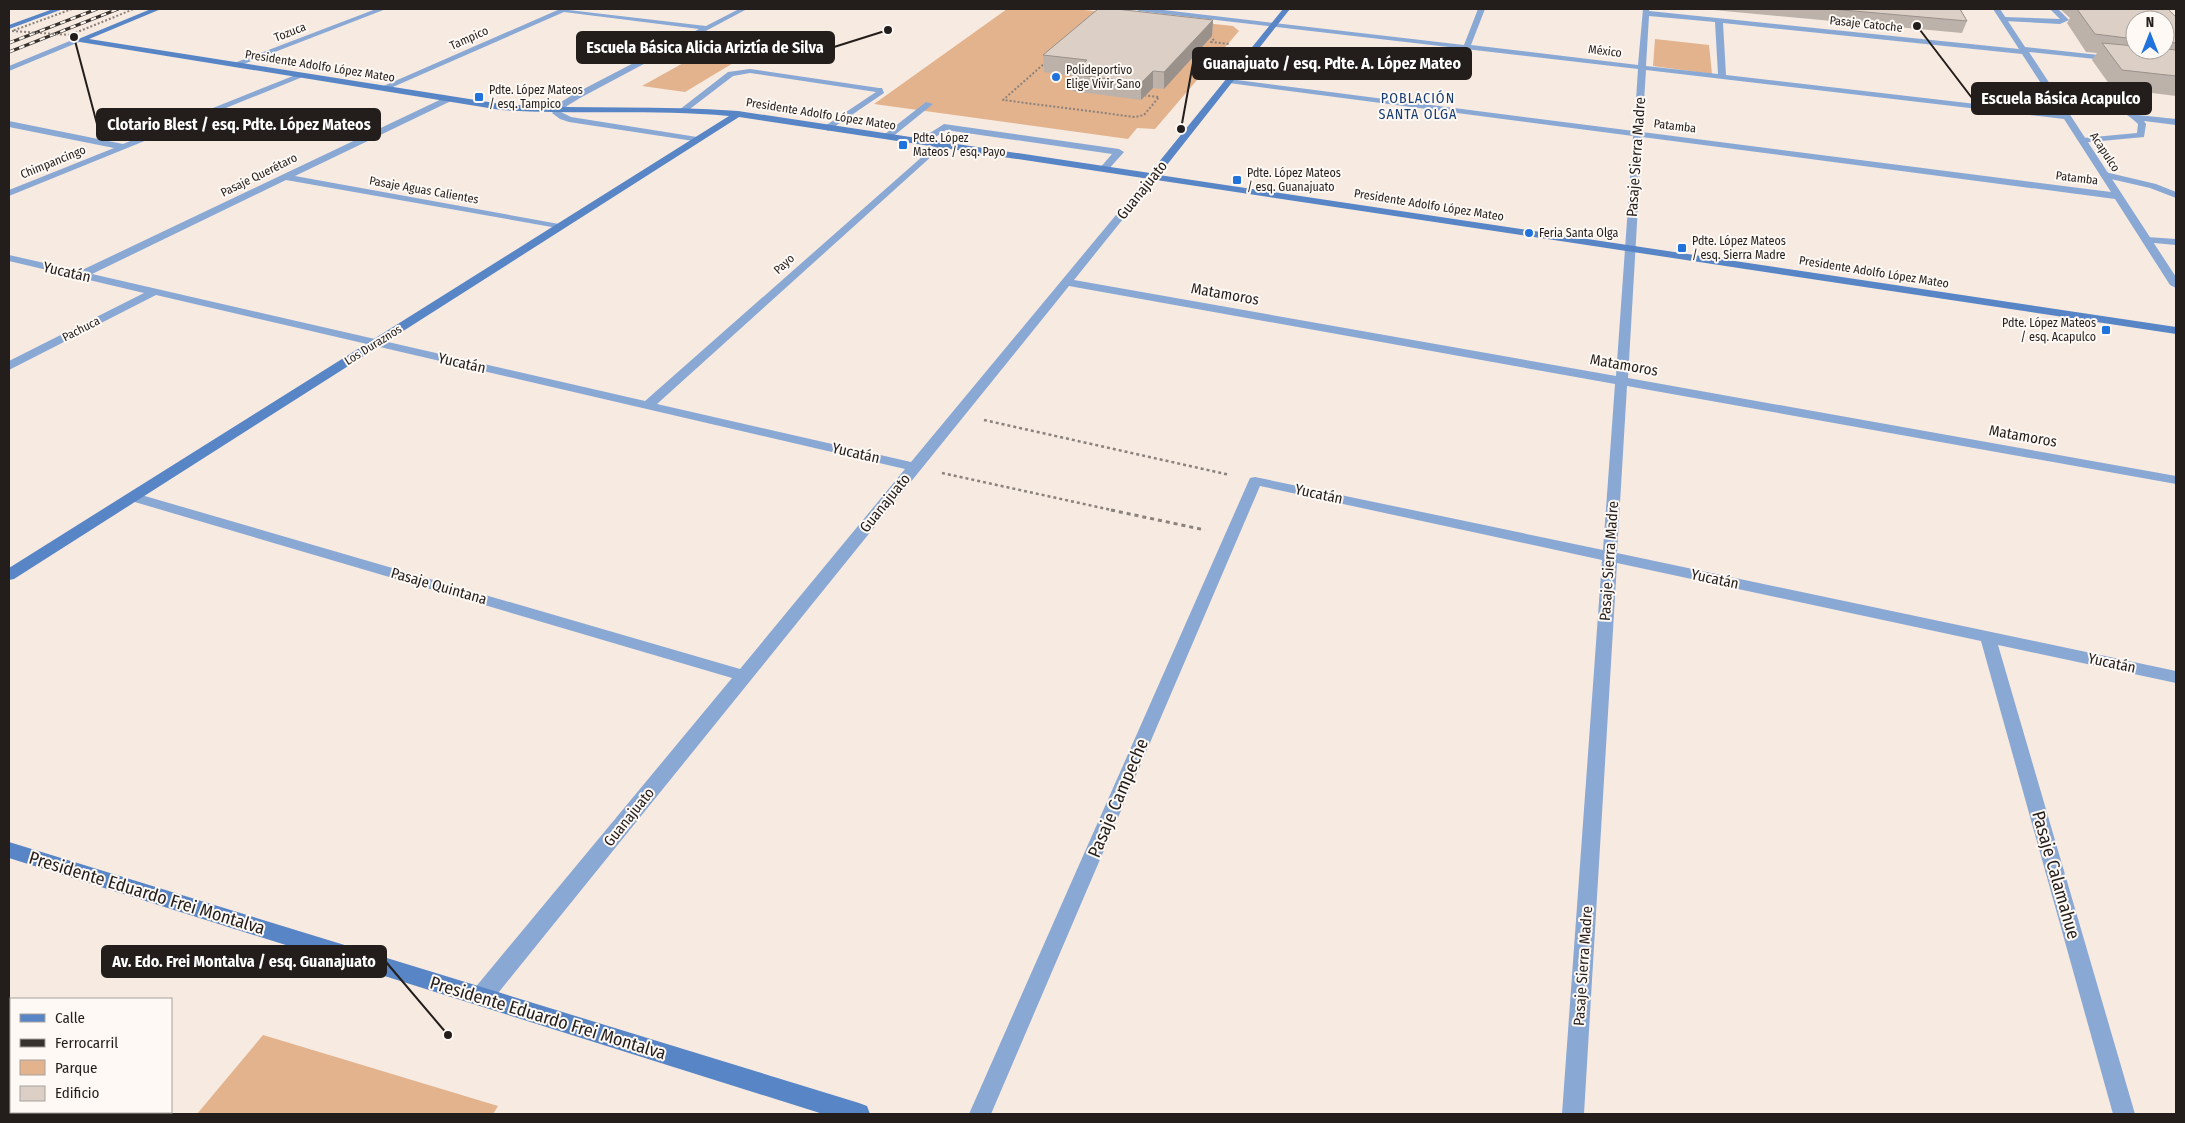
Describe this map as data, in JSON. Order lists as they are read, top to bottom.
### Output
{
  "streets": {
    "street": [
      "Pasaje Catoche",
      "Tozuca",
      "Tampico",
      "México",
      "Presidente Adolfo López Mateo",
      "Patamba",
      "Acapulco",
      "Pasaje Sierra Madre",
      "Chimpancingo",
      "Pasaje Querétaro",
      "Pasaje Aguas Calientes",
      "Guanajuato",
      "Payo",
      "Yucatán",
      "Matamoros",
      "Pachuca",
      "Los Duraznos",
      "Pasaje Quintana",
      "Pasaje Campeche",
      "Pasaje Calamahue",
      "Presidente Eduardo Frei Montalva"
    ]
  },
  "crossings": [
    ["Pasaje Catoche", "Acapulco"],
    ["Pasaje Catoche", "Pasaje Sierra Madre"],
    ["Tozuca", "Presidente Adolfo López Mateo"],
    ["Tampico", "Presidente Adolfo López Mateo"],
    ["México", "Acapulco"],
    ["México", "Pasaje Sierra Madre"],
    ["México", "Guanajuato"],
    ["Presidente Adolfo López Mateo", "Pasaje Sierra Madre"],
    ["Presidente Adolfo López Mateo", "Chimpancingo"],
    ["Presidente Adolfo López Mateo", "Pasaje Querétaro"],
    ["Presidente Adolfo López Mateo", "Guanajuato"],
    ["Presidente Adolfo López Mateo", "Payo"],
    ["Presidente Adolfo López Mateo", "Los Duraznos"],
    ["Patamba", "Acapulco"],
    ["Patamba", "Pasaje Sierra Madre"],
    ["Patamba", "Guanajuato"],
    ["Pasaje Sierra Madre", "Yucatán"],
    ["Pasaje Sierra Madre", "Matamoros"],
    ["Pasaje Querétaro", "Pasaje Aguas Calientes"],
    ["Pasaje Querétaro", "Yucatán"],
    ["Pasaje Aguas Calientes", "Los Duraznos"],
    ["Guanajuato", "Yucatán"],
    ["Guanajuato", "Matamoros"],
    ["Guanajuato", "Pasaje Quintana"],
    ["Guanajuato", "Presidente Eduardo Frei Montalva"],
    ["Payo", "Yucatán"],
    ["Yucatán", "Pachuca"],
    ["Yucatán", "Los Duraznos"],
    ["Yucatán", "Pasaje Campeche"],
    ["Yucatán", "Pasaje Calamahue"],
    ["Los Duraznos", "Pasaje Quintana"]
  ],
  "districts": ["POBLACIÓN SANTA OLGA"],
  "places": {
    "other": [
      "Escuela Básica Acapulco",
      "Escuela Básica Alicia Ariztía de Silva",
      "Clotario Blest / esq. Pdte. López Mateos",
      "Polideportivo Elige Vivir Sano",
      "Guanajuato / esq. Pdte. A. López Mateo",
      "Feria Santa Olga",
      "Av. Edo. Frei Montalva / esq. Guanajuato"
    ],
    "transit": [
      "Pdte. López Mateos / esq. Tampico",
      "Pdte. López Mateos / esq. Payo",
      "Pdte. López Mateos / esq. Guanajuato",
      "Pdte. López Mateos / esq. Sierra Madre",
      "Pdte. López Mateos / esq. Acapulco"
    ]
  },
  "legend": [
    "Calle",
    "Ferrocarril",
    "Parque",
    "Edificio"
  ],
  "north": "top"
}
